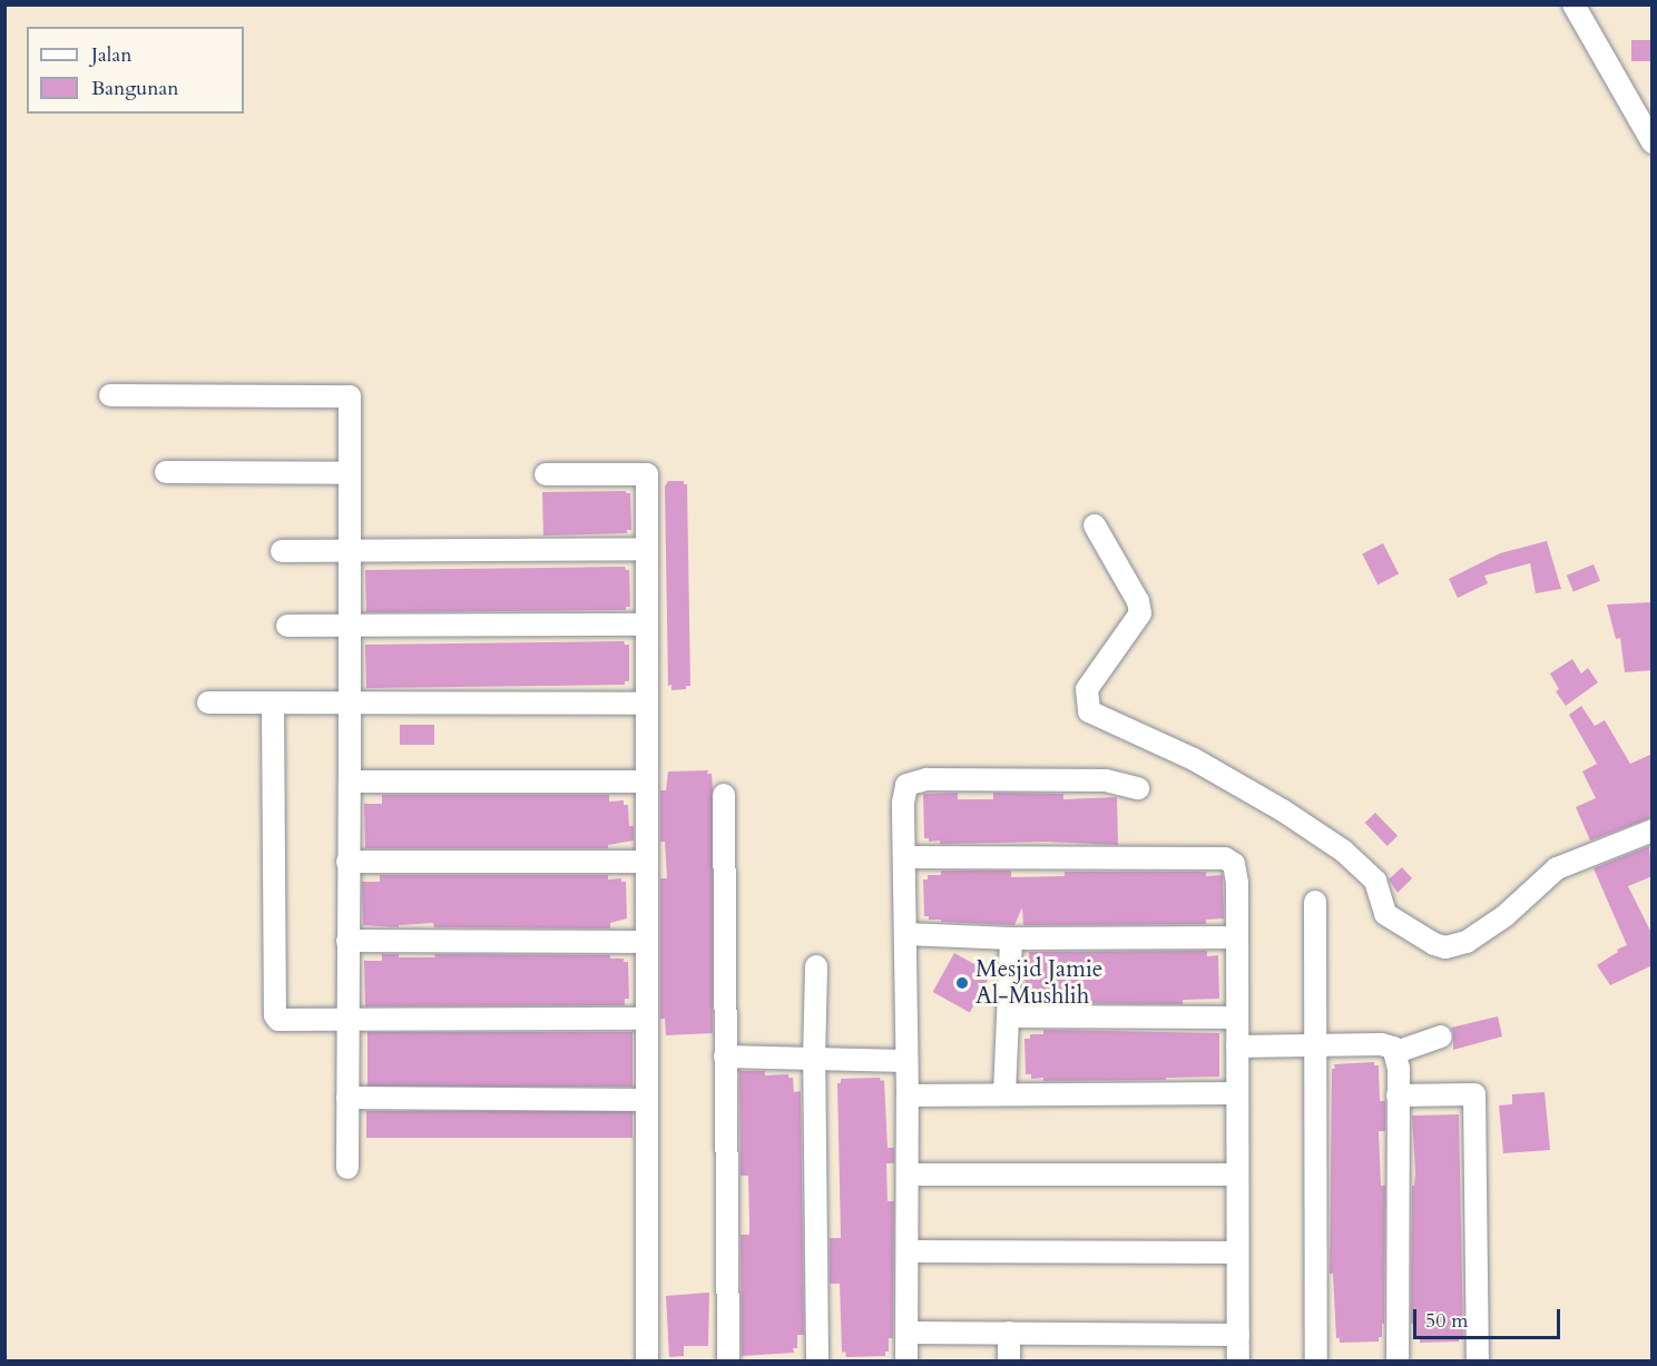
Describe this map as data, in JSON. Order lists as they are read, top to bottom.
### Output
{
  "places": ["Mesjid Jamie Al-Mushlih"],
  "legend": ["Jalan", "Bangunan"],
  "scale_bar": "50 m"
}
